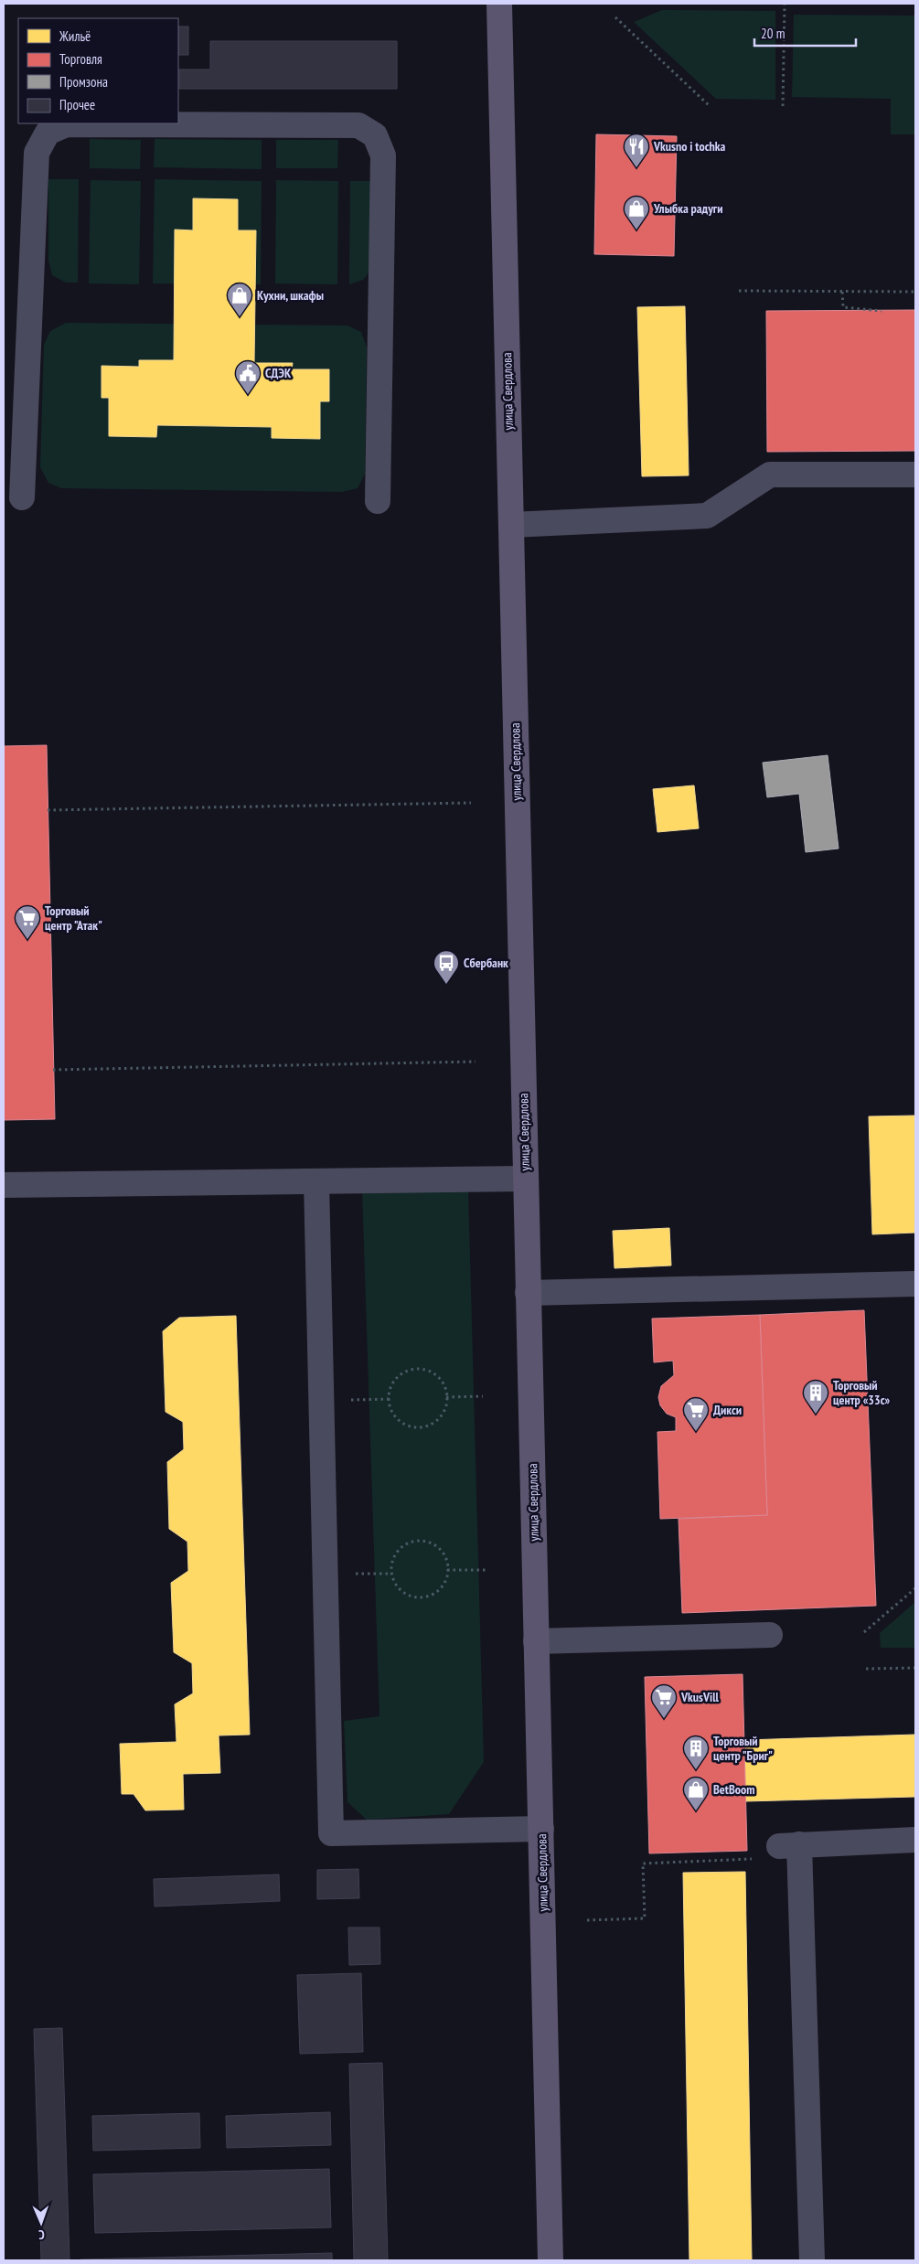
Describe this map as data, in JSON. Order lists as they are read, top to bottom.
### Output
{
  "streets": {
    "main road": ["улица Свердлова"]
  },
  "places": {
    "restaurant": ["Vkusno i tochka"],
    "shop": ["Улыбка радуги", "Кухни, шкафы", "BetBoom"],
    "public building": ["СДЭК"],
    "supermarket": ["Торговый центр \"Атак\"", "Дикси", "VkusVill"],
    "bus stop": ["Сбербанк"],
    "building": ["Торговый центр «33с»", "Торговый центр \"Бриг\""]
  },
  "legend": [
    "Жильё",
    "Торговля",
    "Промзона",
    "Прочее"
  ],
  "scale_bar": "20 m",
  "north": "bottom"
}
